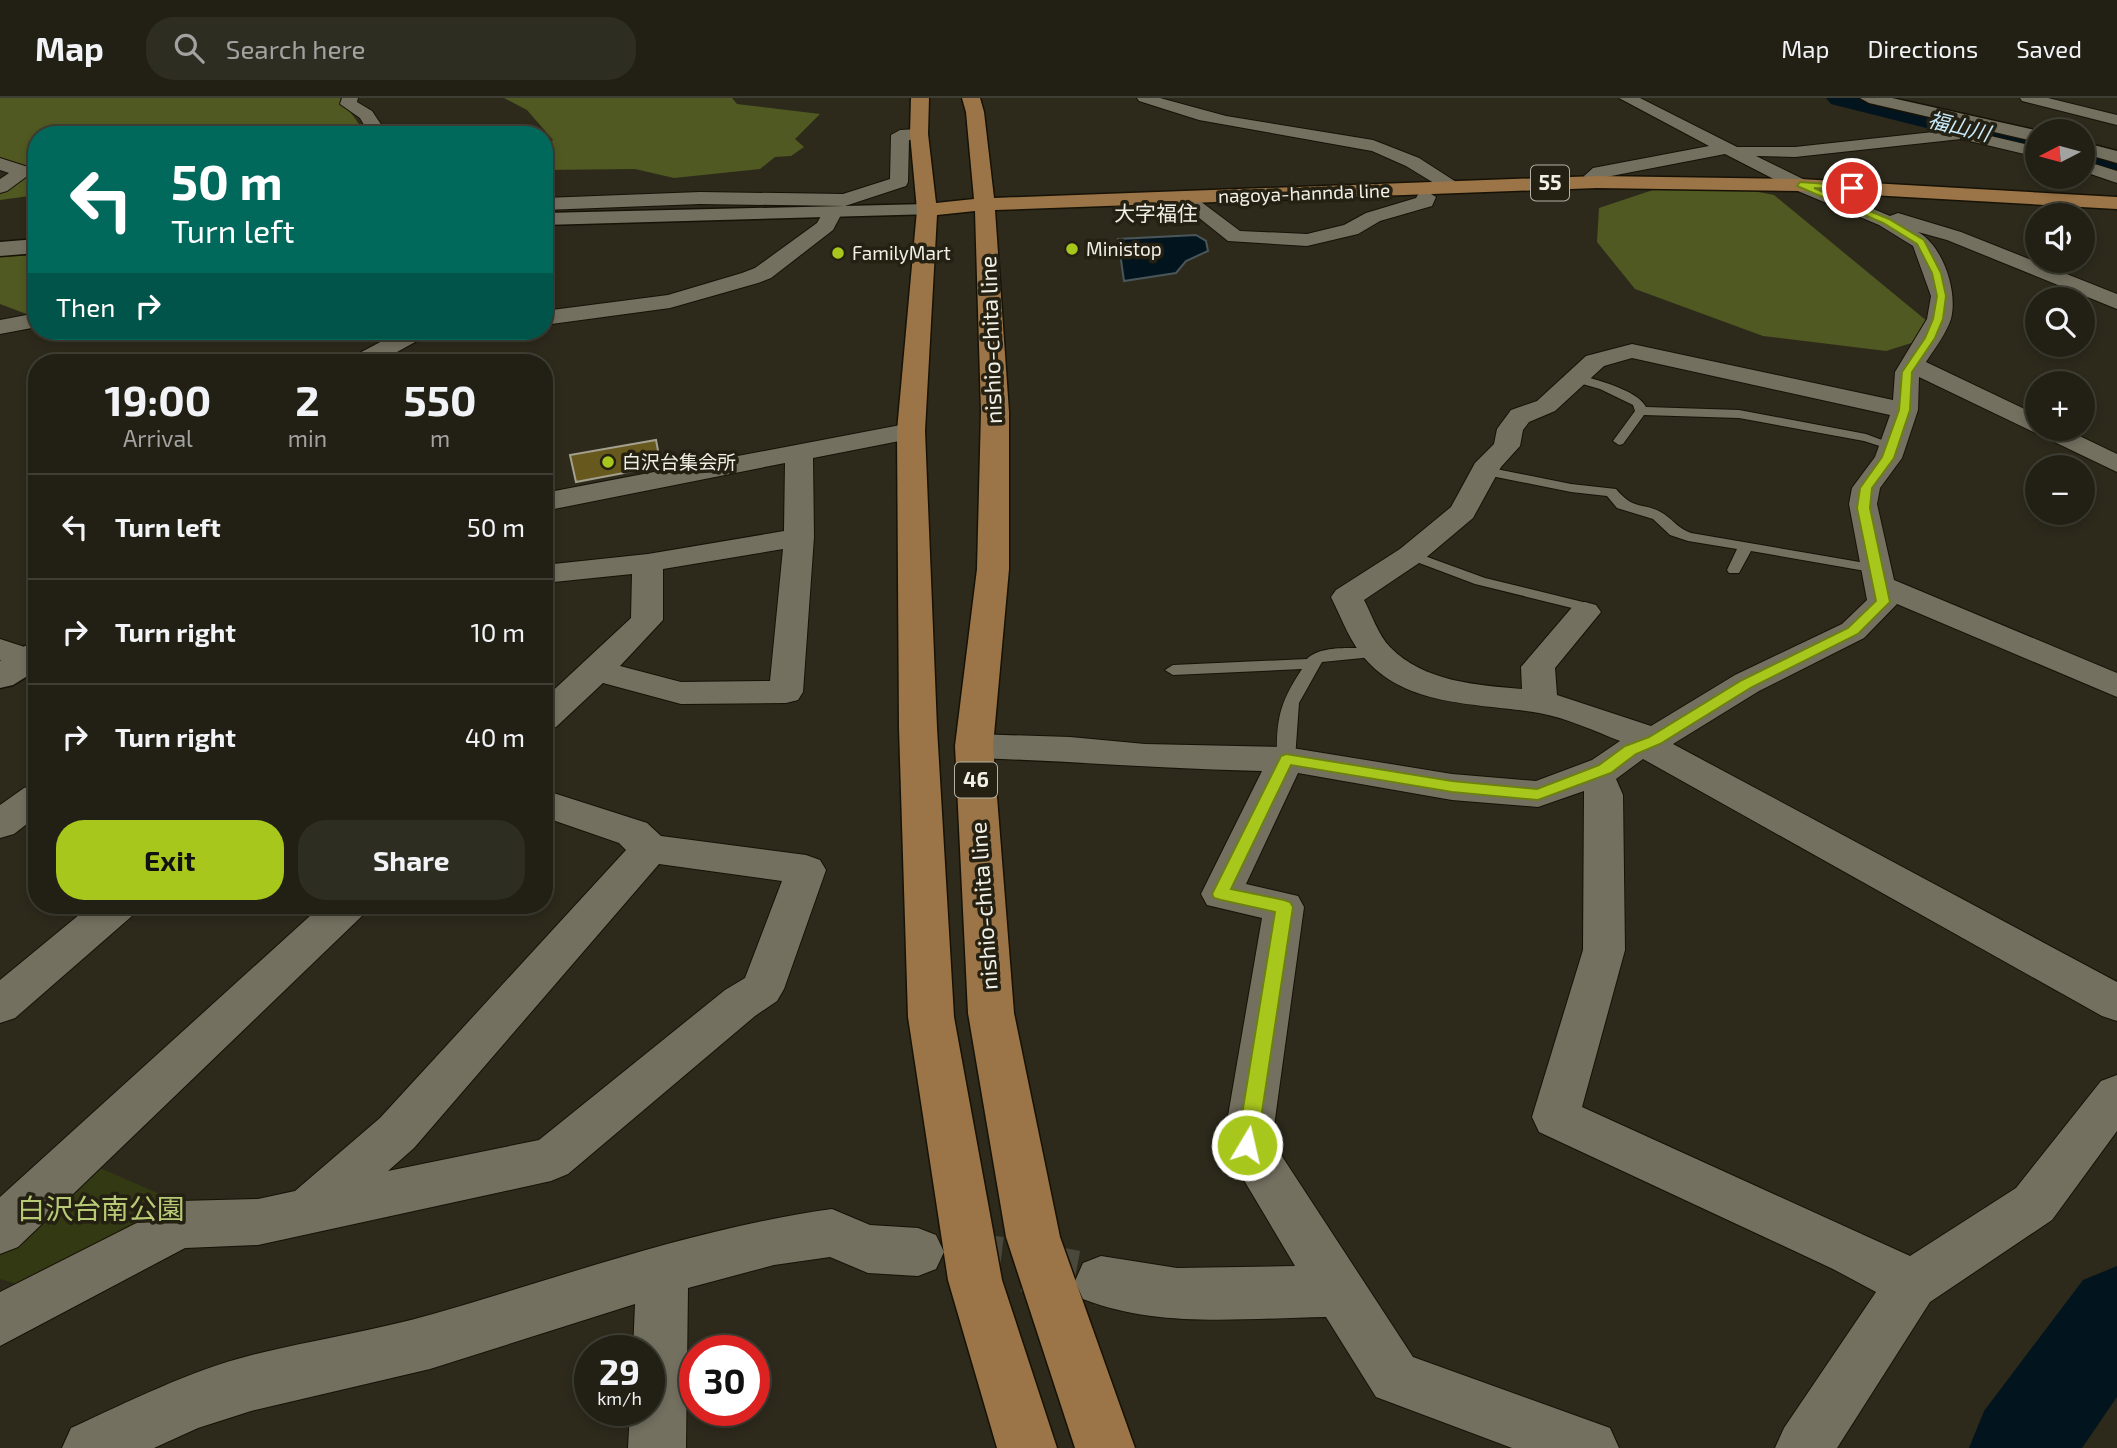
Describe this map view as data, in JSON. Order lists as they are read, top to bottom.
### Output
{
  "streets": {
    "main road": [
      "55",
      "nagoya-hannda line",
      "nishio-chita line",
      "46"
    ]
  },
  "crossings": [
    ["nagoya-hannda line", "nishio-chita line"],
    ["nagoya-hannda line", "46"]
  ],
  "districts": ["大字福住"],
  "water": ["福山川"],
  "parks": ["白沢台南公園"],
  "places": ["Ministop", "FamilyMart", "白沢台集会所"],
  "north": "left",
  "page": {
    "header": "Map",
    "search": "Search here",
    "nav": ["Map", "Directions", "Saved"],
    "map_buttons": ["+", "−"],
    "turn": ["50 m", "Turn left"],
    "then": "Then",
    "eta": [
      "19:00",
      "Arrival",
      "2",
      "min",
      "550",
      "m"
    ],
    "list": [
      {
        "name": "Turn left",
        "value": "50 m"
      },
      {
        "name": "Turn right",
        "value": "10 m"
      },
      {
        "name": "Turn right",
        "value": "40 m"
      }
    ],
    "buttons": ["Exit", "Share"],
    "speed": "29 km/h",
    "limit": "30"
  }
}
